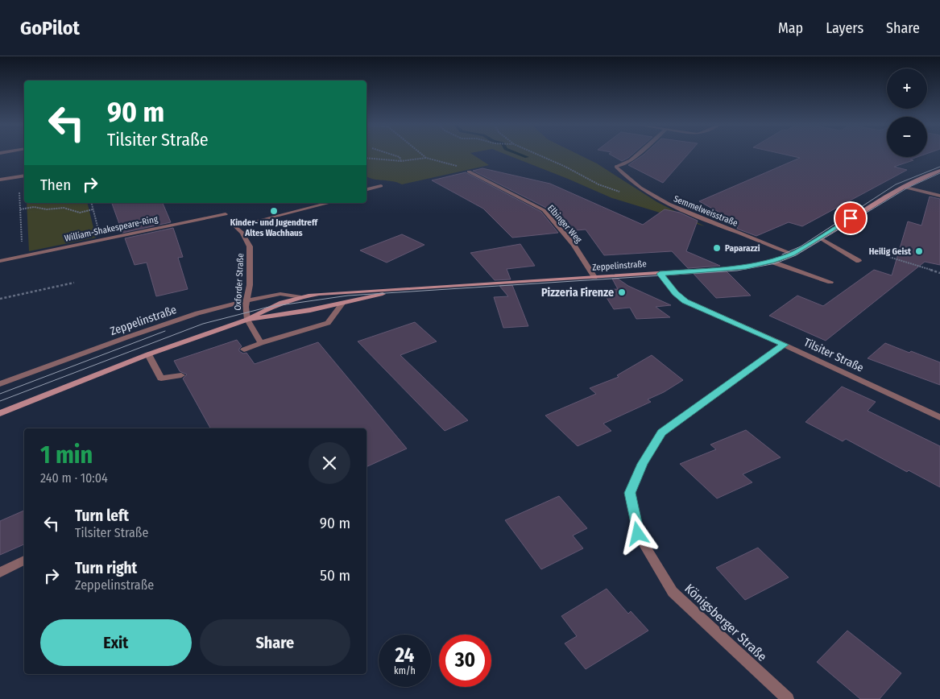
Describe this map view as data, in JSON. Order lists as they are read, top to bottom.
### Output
{
  "streets": {
    "main road": ["Zeppelinstraße"],
    "street": [
      "Semmelweisstraße",
      "Elbinger Weg",
      "William-Shakespeare-Ring",
      "Oxforder Straße",
      "Tilsiter Straße",
      "Königsberger Straße"
    ]
  },
  "crossings": [
    ["Semmelweisstraße", "Zeppelinstraße"],
    ["Elbinger Weg", "Zeppelinstraße"],
    ["Zeppelinstraße", "Oxforder Straße"],
    ["Zeppelinstraße", "Tilsiter Straße"],
    ["Tilsiter Straße", "Königsberger Straße"]
  ],
  "places": [
    "Kinder- und Jugendtreff Altes Wachhaus",
    "Paparazzi",
    "Heilig Geist",
    "Pizzeria Firenze"
  ],
  "page": {
    "header": "GoPilot",
    "nav": ["Map", "Layers", "Share"],
    "map_buttons": ["+", "−"],
    "turn": ["90 m", "Tilsiter Straße"],
    "then": "Then",
    "heading": ["1 min", "240 m · 10:04"],
    "list": [
      {
        "name": "Turn left",
        "note": "Tilsiter Straße",
        "value": "90 m"
      },
      {
        "name": "Turn right",
        "note": "Zeppelinstraße",
        "value": "50 m"
      }
    ],
    "buttons": ["Exit", "Share"],
    "speed": "24 km/h",
    "limit": "30"
  }
}
